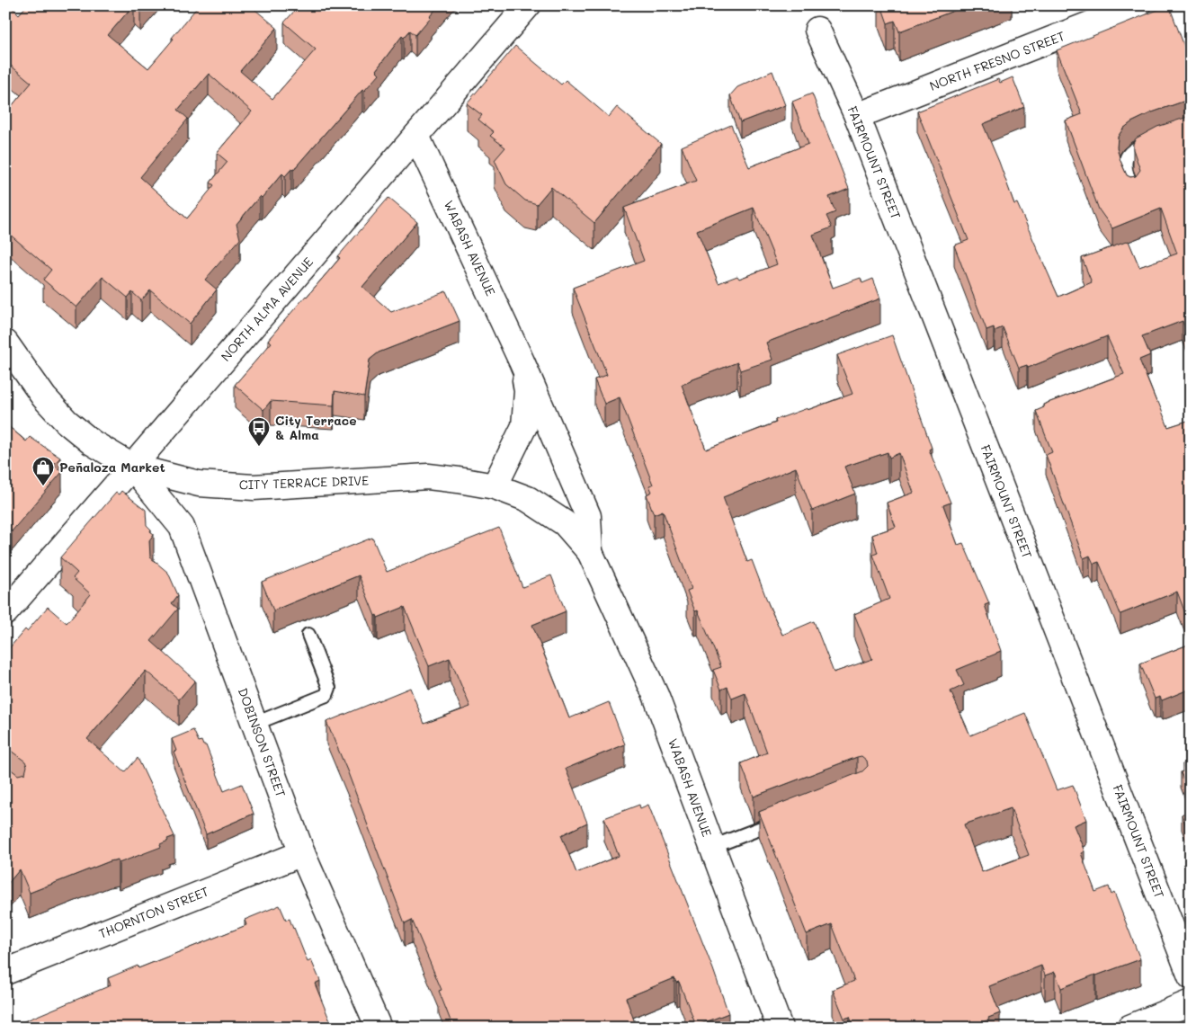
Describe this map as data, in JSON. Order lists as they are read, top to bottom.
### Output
{
  "streets": {
    "street": [
      "NORTH FRESNO STREET",
      "FAIRMOUNT STREET",
      "WABASH AVENUE",
      "NORTH ALMA AVENUE",
      "CITY TERRACE DRIVE",
      "DOBINSON STREET",
      "THORNTON STREET"
    ]
  },
  "crossings": [
    ["NORTH FRESNO STREET", "FAIRMOUNT STREET"],
    ["WABASH AVENUE", "NORTH ALMA AVENUE"],
    ["WABASH AVENUE", "CITY TERRACE DRIVE"],
    ["NORTH ALMA AVENUE", "CITY TERRACE DRIVE"],
    ["NORTH ALMA AVENUE", "DOBINSON STREET"],
    ["CITY TERRACE DRIVE", "DOBINSON STREET"],
    ["DOBINSON STREET", "THORNTON STREET"]
  ],
  "places": {
    "bus stop": ["City Terrace & Alma"],
    "shop": ["Peñaloza Market"]
  }
}
